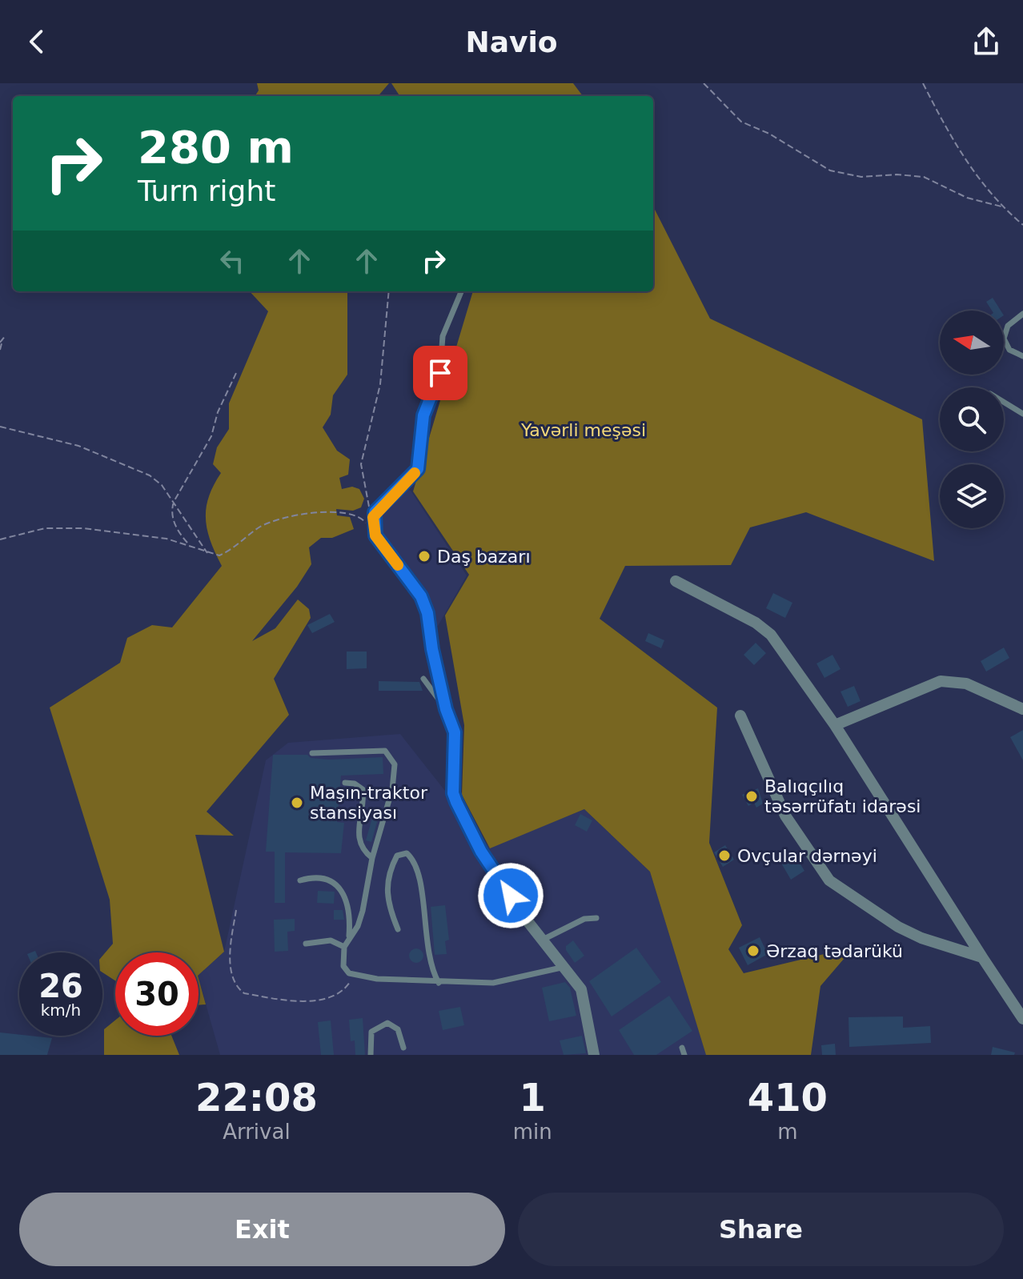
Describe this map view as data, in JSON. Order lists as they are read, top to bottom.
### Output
{
  "parks": ["Yavərli meşəsi"],
  "places": [
    "Daş bazarı",
    "Balıqçılıq təsərrüfatı idarəsi",
    "Maşın-traktor stansiyası",
    "Ovçular dərnəyi",
    "Ərzaq tədarükü"
  ],
  "north": "left",
  "page": {
    "header": "Navio",
    "turn": ["280 m", "Turn right"],
    "speed": "26 km/h",
    "limit": "30",
    "eta": [
      "22:08",
      "Arrival",
      "1",
      "min",
      "410",
      "m"
    ],
    "buttons": ["Exit", "Share"]
  }
}
